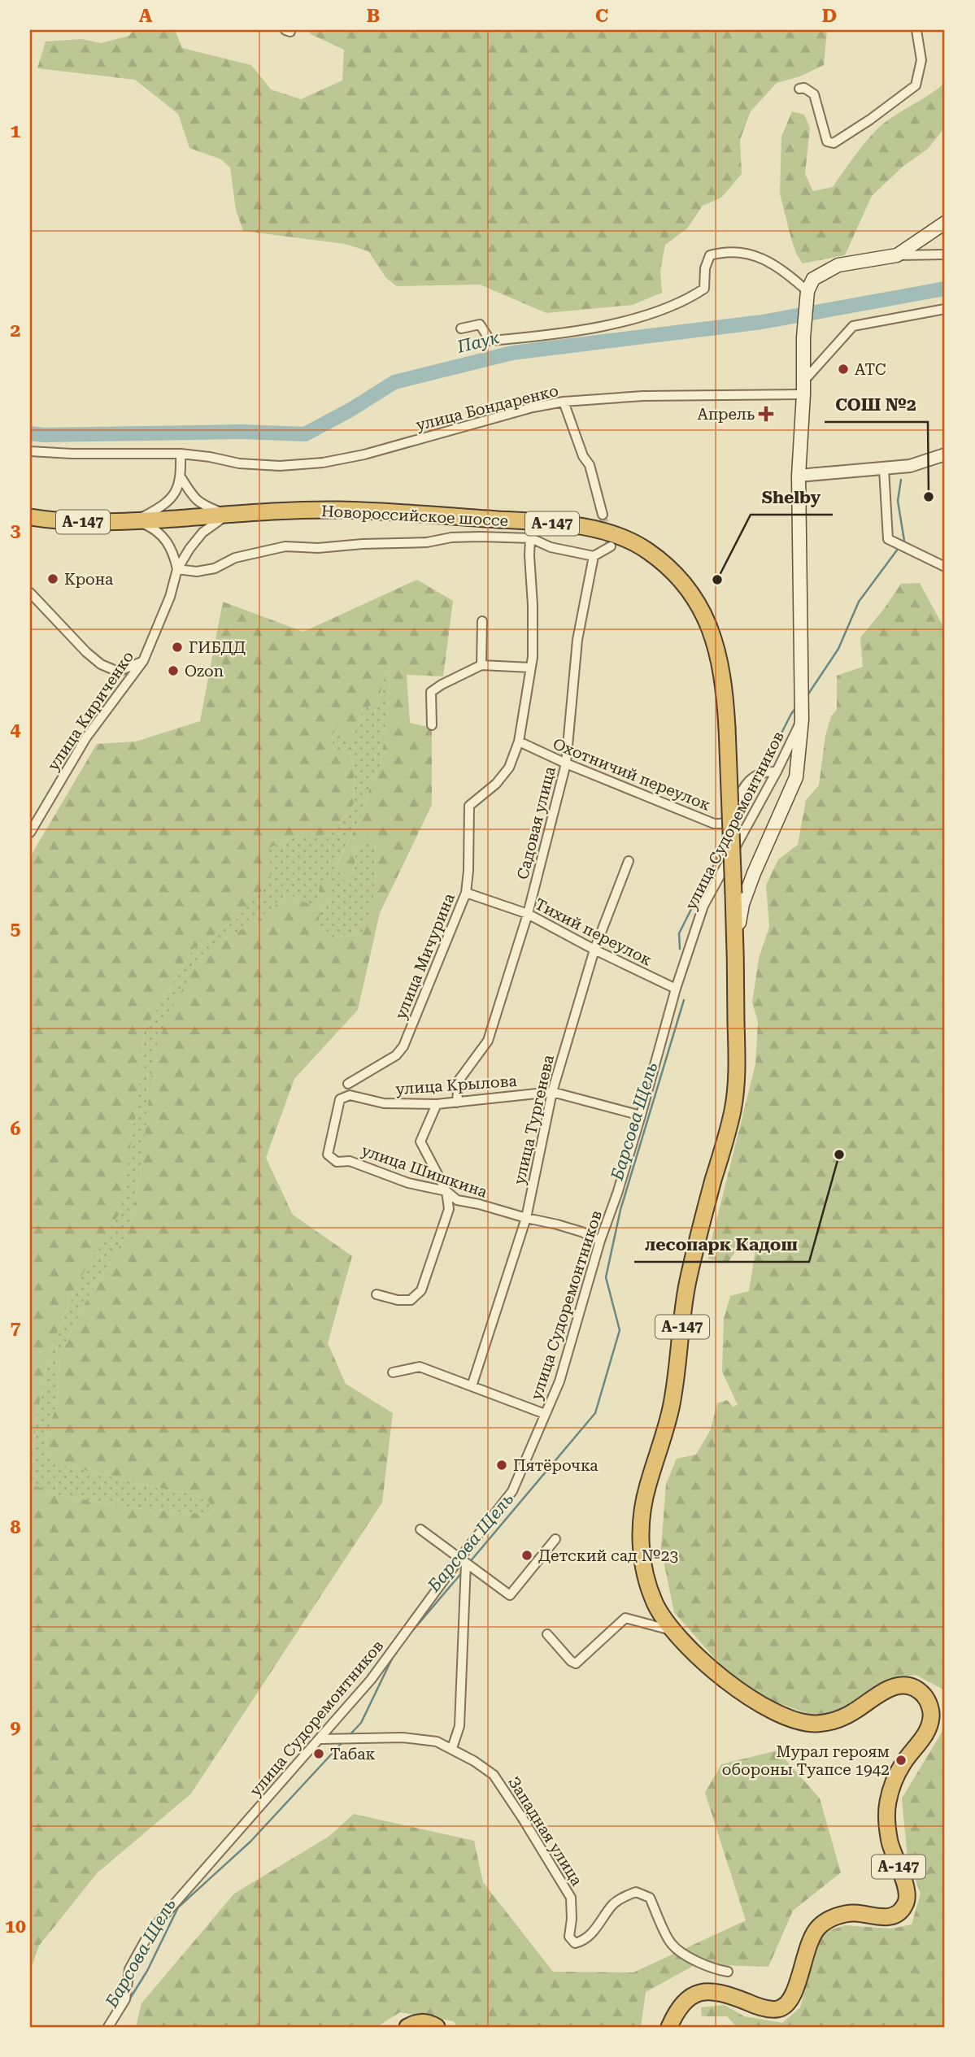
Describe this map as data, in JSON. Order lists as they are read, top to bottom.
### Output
{
  "streets": {
    "highway": ["Новороссийское шоссе", "А-147"],
    "street": [
      "улица Бондаренко",
      "улица Кириченко",
      "Охотничий переулок",
      "улица Судоремонтников",
      "Садовая улица",
      "Тихий переулок",
      "улица Мичурина",
      "улица Крылова",
      "улица Тургенева",
      "улица Шишкина",
      "Западная улица"
    ]
  },
  "crossings": [
    ["улица Бондаренко", "Новороссийское шоссе"],
    ["Новороссийское шоссе", "улица Кириченко"],
    ["Новороссийское шоссе", "улица Судоремонтников"],
    ["Новороссийское шоссе", "улица Мичурина"],
    ["Охотничий переулок", "улица Судоремонтников"],
    ["Охотничий переулок", "Садовая улица"],
    ["Охотничий переулок", "улица Мичурина"],
    ["улица Судоремонтников", "Тихий переулок"],
    ["улица Судоремонтников", "улица Крылова"],
    ["улица Судоремонтников", "улица Шишкина"],
    ["улица Судоремонтников", "Западная улица"],
    ["Садовая улица", "Тихий переулок"],
    ["Садовая улица", "улица Крылова"],
    ["Тихий переулок", "улица Мичурина"],
    ["Тихий переулок", "улица Тургенева"],
    ["улица Крылова", "улица Тургенева"],
    ["улица Крылова", "улица Шишкина"],
    ["улица Тургенева", "улица Шишкина"]
  ],
  "water": ["Паук", "Барсова Щель"],
  "places": {
    "other": [
      "АТС",
      "СОШ №2",
      "Крона",
      "Shelby",
      "ГИБДД",
      "Ozon",
      "лесопарк Кадош",
      "Пятёрочка",
      "Детский сад №23",
      "Табак",
      "Мурал героям обороны Туапсе 1942"
    ],
    "health": ["Апрель"]
  },
  "grid": {
    "columns": [
      "A",
      "B",
      "C",
      "D"
    ],
    "rows": [
      "1",
      "2",
      "3",
      "4",
      "5",
      "6",
      "7",
      "8",
      "9",
      "10"
    ]
  }
}
